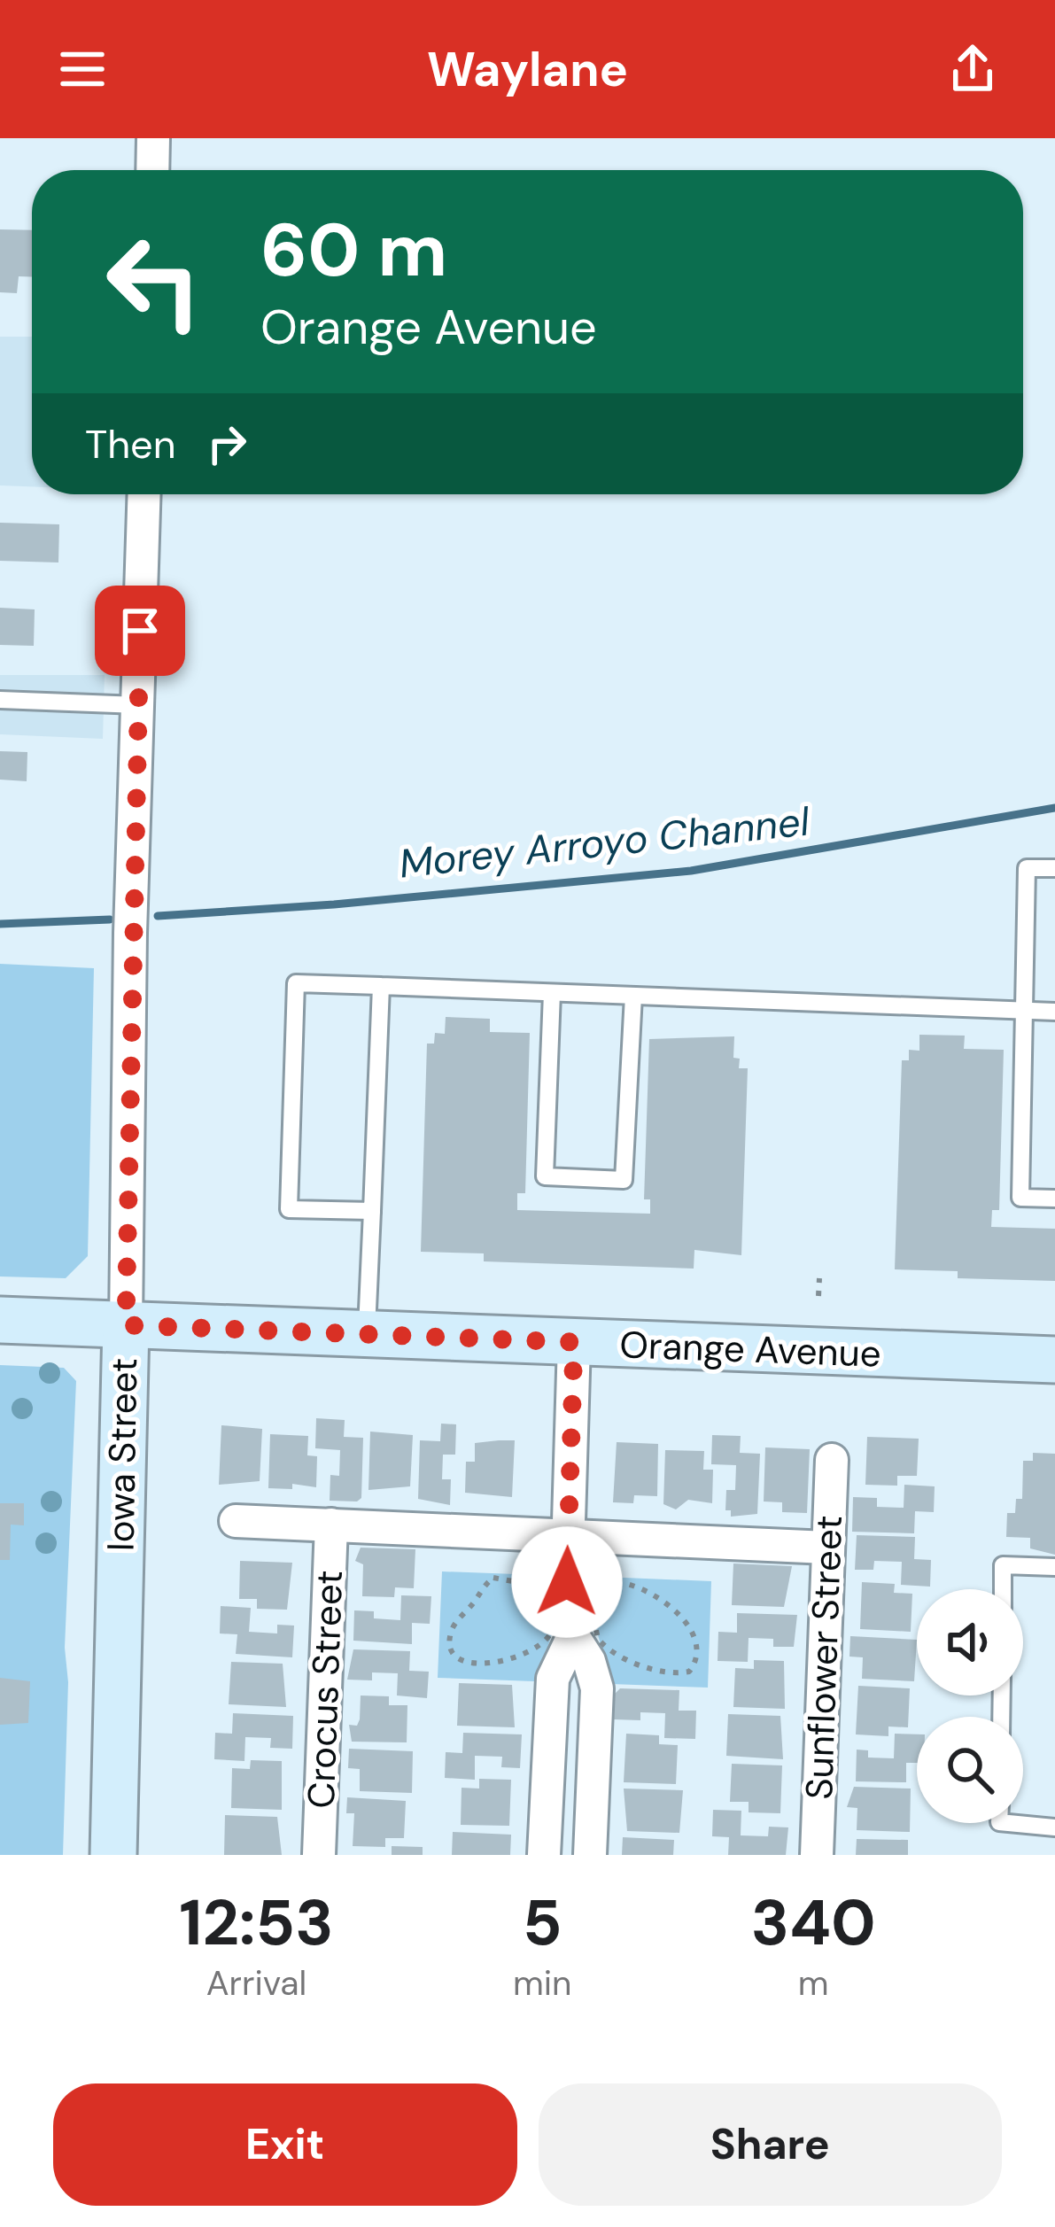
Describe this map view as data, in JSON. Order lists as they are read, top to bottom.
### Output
{
  "streets": {
    "street": [
      "Orange Avenue",
      "Iowa Street",
      "Sunflower Street",
      "Crocus Street"
    ]
  },
  "crossings": [
    ["Orange Avenue", "Iowa Street"]
  ],
  "water": ["Morey Arroyo Channel"],
  "page": {
    "header": "Waylane",
    "turn": ["60 m", "Orange Avenue"],
    "then": "Then",
    "eta": [
      "12:53",
      "Arrival",
      "5",
      "min",
      "340",
      "m"
    ],
    "buttons": ["Exit", "Share"]
  }
}
